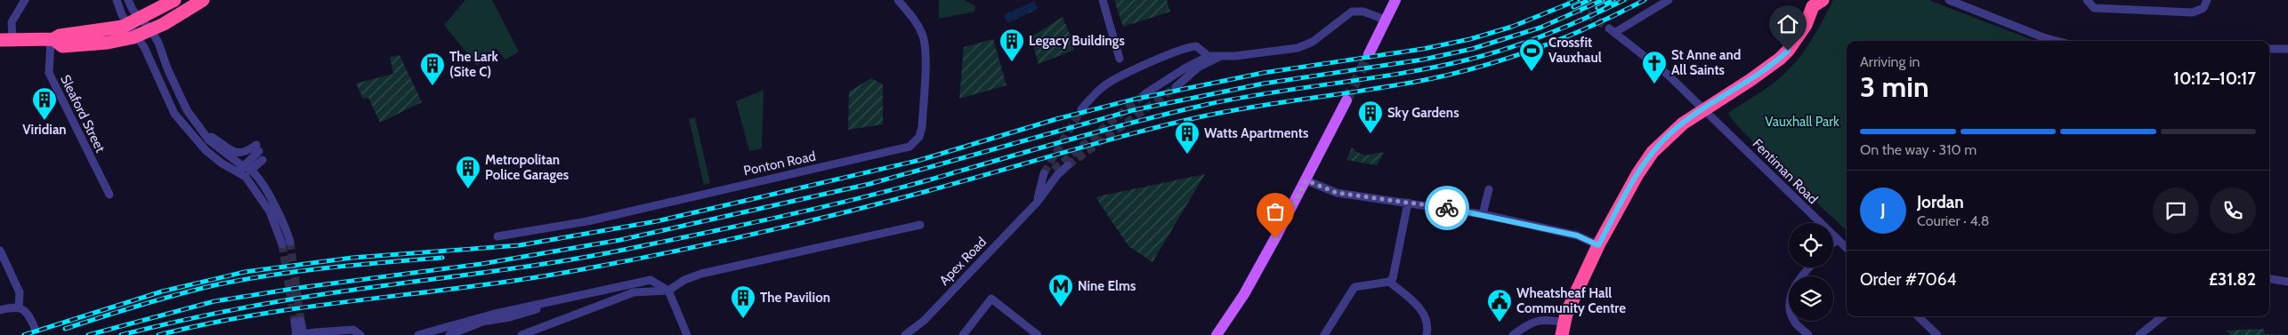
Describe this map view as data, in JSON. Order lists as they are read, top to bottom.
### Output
{
  "streets": {
    "street": [
      "Sleaford Street",
      "Ponton Road",
      "Fentiman Road",
      "Apex Road"
    ]
  },
  "parks": ["Vauxhall Park"],
  "places": {
    "building": [
      "Legacy Buildings",
      "The Lark (Site C)",
      "Viridian",
      "Sky Gardens",
      "Watts Apartments",
      "Metropolitan Police Garages",
      "The Pavilion"
    ],
    "sports": ["Crossfit Vauxhaul"],
    "church": ["St Anne and All Saints"],
    "metro station": ["Nine Elms"],
    "public building": ["Wheatsheaf Hall Community Centre"]
  },
  "page": {
    "heading": ["3 min", "Arriving in", "10:12–10:17"],
    "panel": [
      "Jordan",
      "Courier · 4.8",
      "Order #7064",
      "£31.82"
    ],
    "bar": "On the way · 310 m",
    "round": "J"
  }
}
